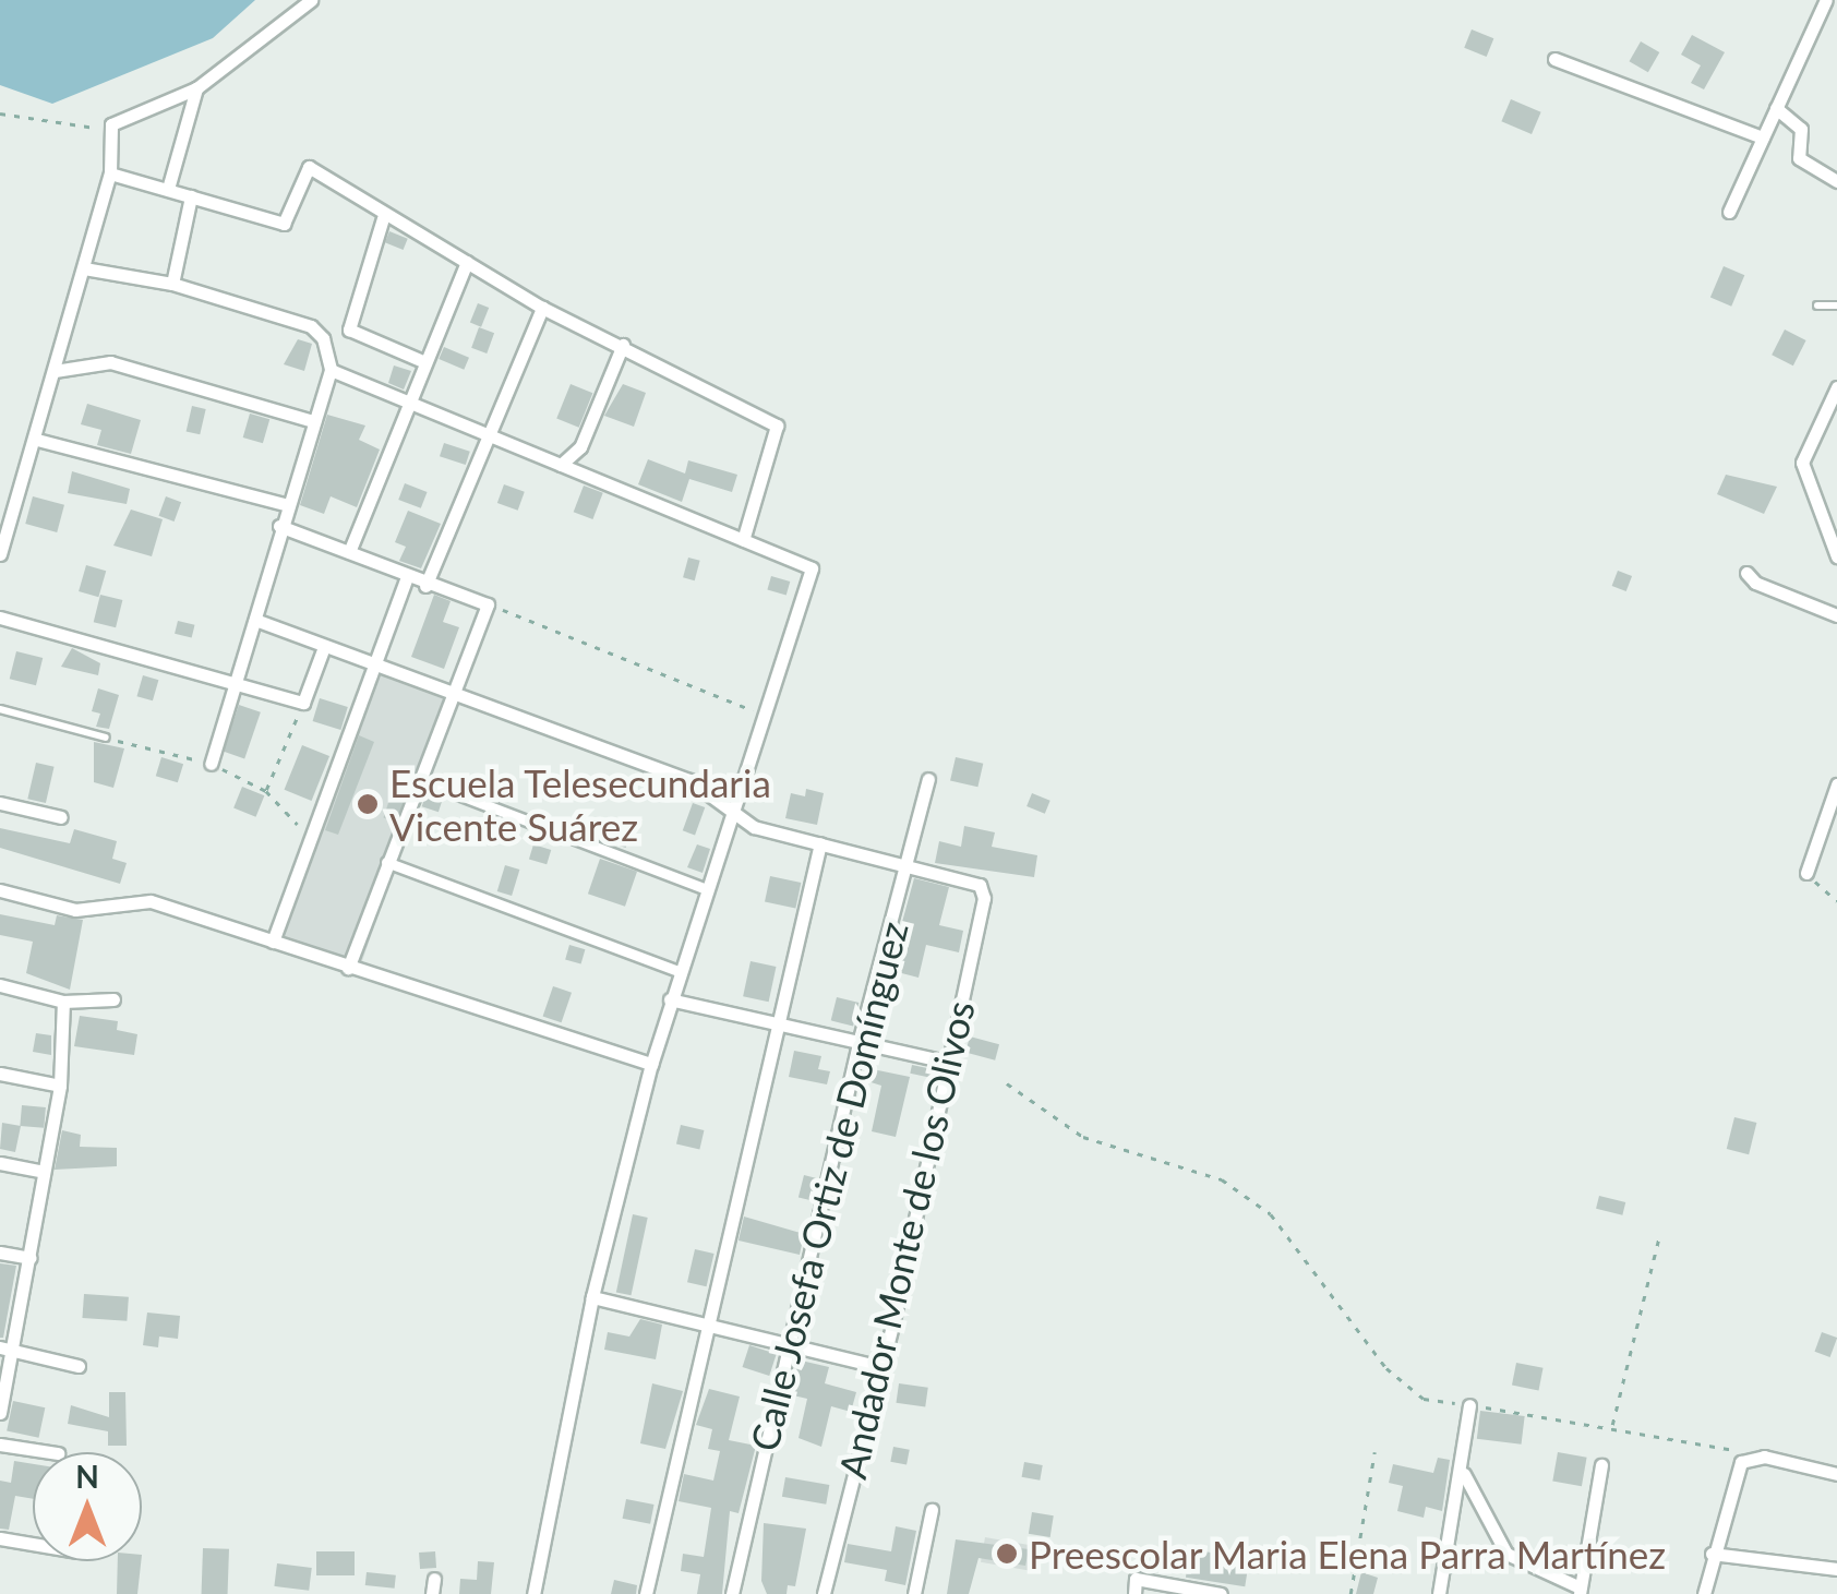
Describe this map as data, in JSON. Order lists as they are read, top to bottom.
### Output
{
  "streets": {
    "street": ["Calle Josefa Ortiz de Domínguez", "Andador Monte de los Olivos"]
  },
  "crossings": [
    ["Calle Josefa Ortiz de Domínguez", "Andador Monte de los Olivos"]
  ],
  "places": ["Escuela Telesecundaria Vicente Suárez", "Preescolar Maria Elena Parra Martínez"],
  "north": "top"
}
